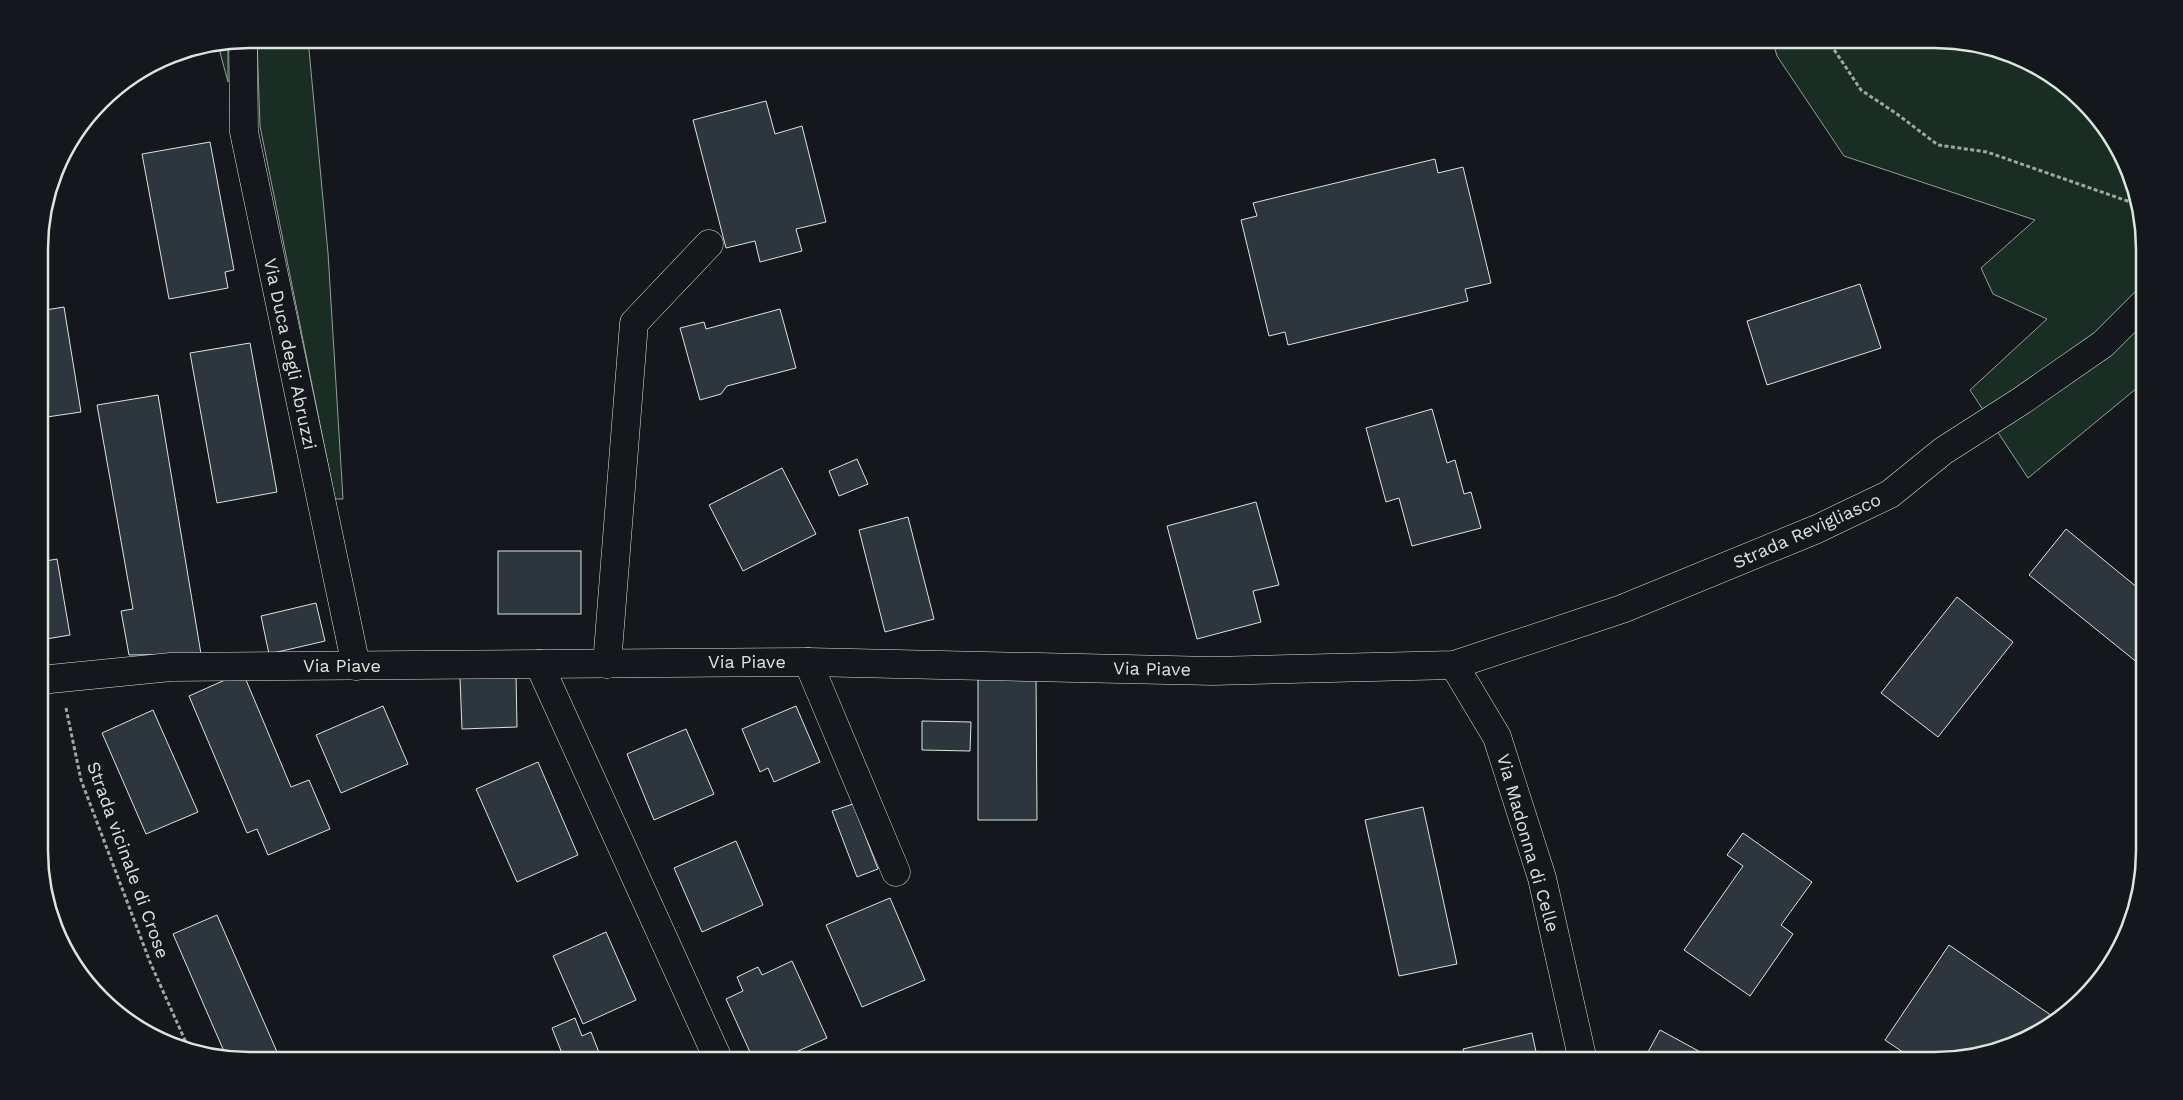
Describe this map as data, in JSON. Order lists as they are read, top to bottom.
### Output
{
  "streets": {
    "street": [
      "Via Duca degli Abruzzi",
      "Strada Revigliasco",
      "Via Piave",
      "Via Madonna di Celle"
    ],
    "path": ["Strada vicinale di Crose"]
  },
  "crossings": [
    ["Via Duca degli Abruzzi", "Via Piave"],
    ["Strada Revigliasco", "Via Piave"],
    ["Strada Revigliasco", "Via Madonna di Celle"],
    ["Via Piave", "Via Madonna di Celle"],
    ["Via Piave", "Strada vicinale di Crose"]
  ]
}
